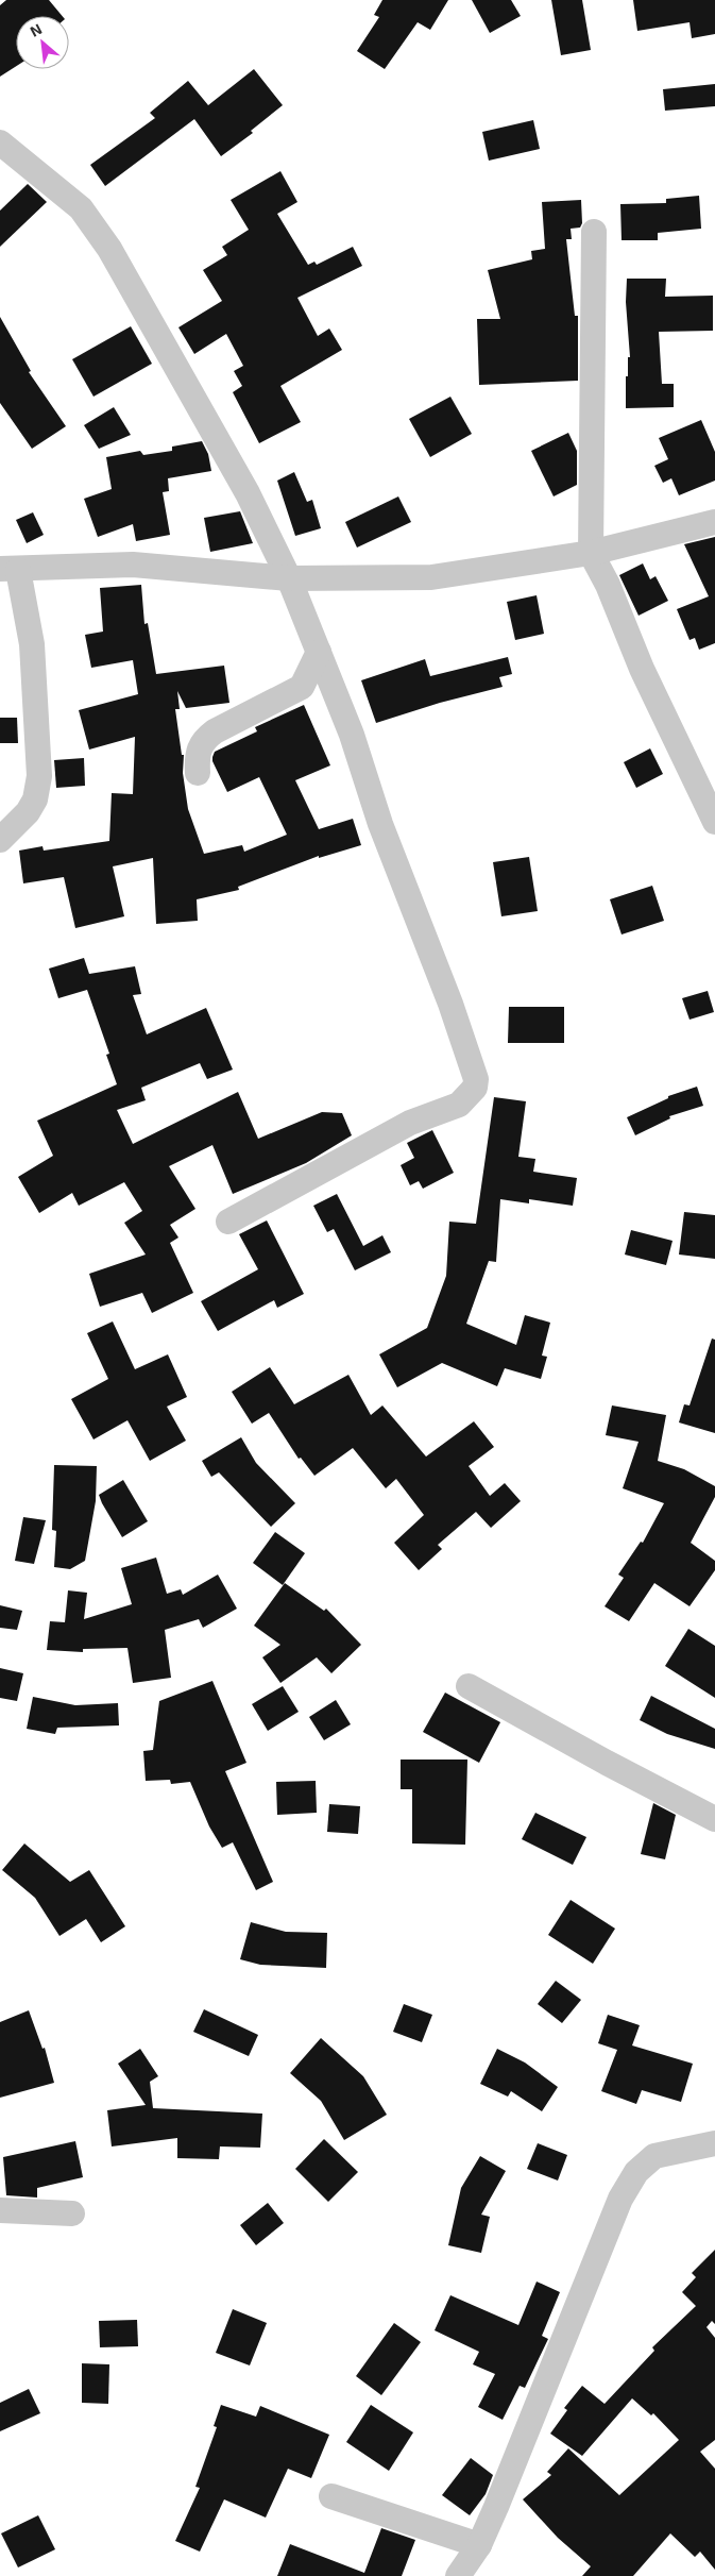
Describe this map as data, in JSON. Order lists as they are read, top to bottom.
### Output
{
  "north": "top left"
}
